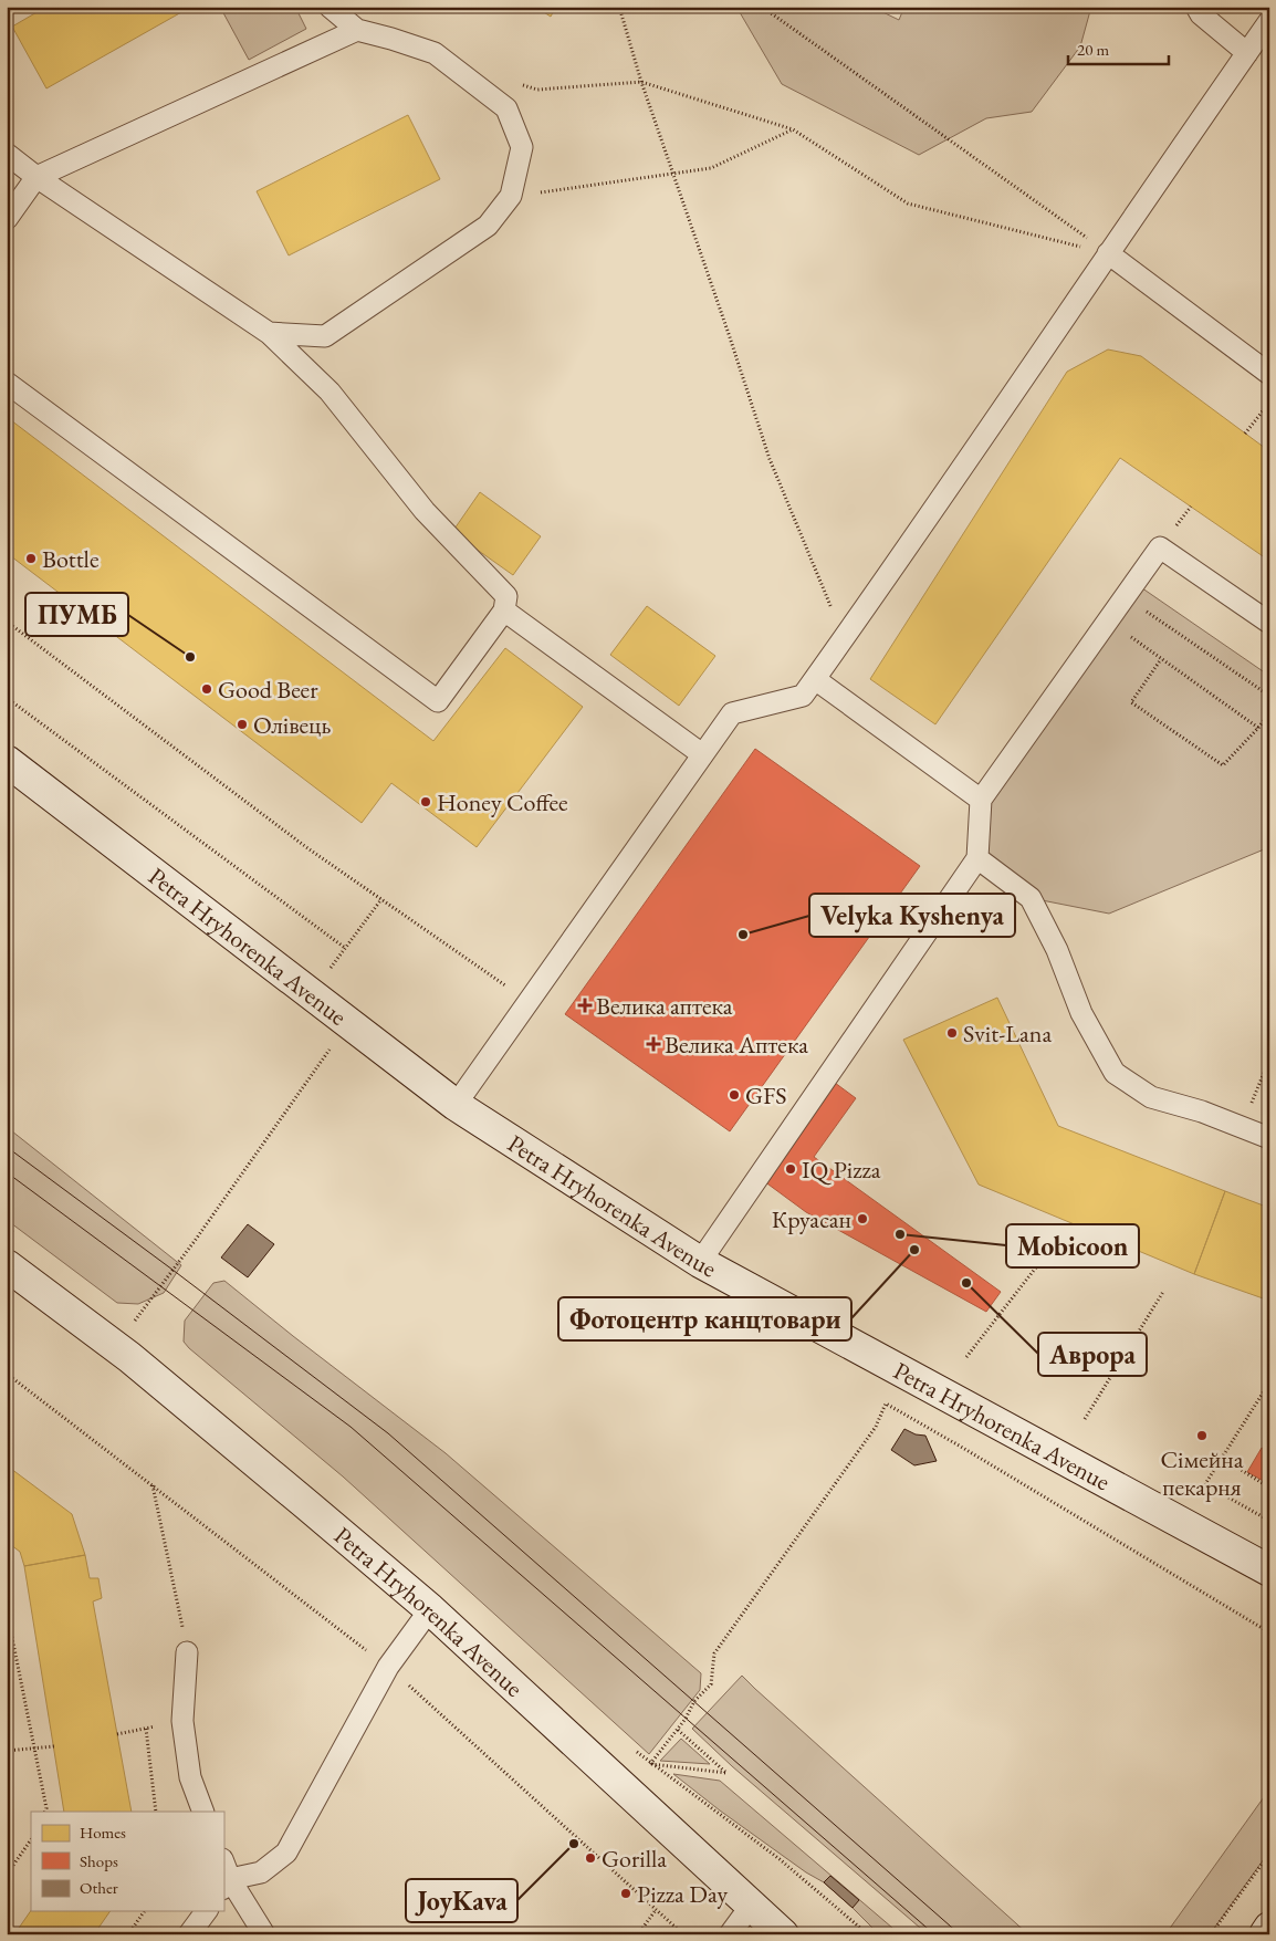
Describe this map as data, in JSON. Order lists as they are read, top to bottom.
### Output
{
  "streets": {
    "main road": ["Petra Hryhorenka Avenue"]
  },
  "places": {
    "other": [
      "Bottle",
      "ПУМБ",
      "Good Beer",
      "Олівець",
      "Honey Coffee",
      "Velyka Kyshenya",
      "Svit-Lana",
      "GFS",
      "IQ Pizza",
      "Круасан",
      "Mobicoon",
      "Фотоцентр канцтовари",
      "Аврора",
      "Сімейна пекарня",
      "JoyKava",
      "Gorilla",
      "Pizza Day"
    ],
    "health": ["Велика аптека", "Велика Аптека"]
  },
  "legend": ["Homes", "Shops", "Other"],
  "scale_bar": "20 m"
}
